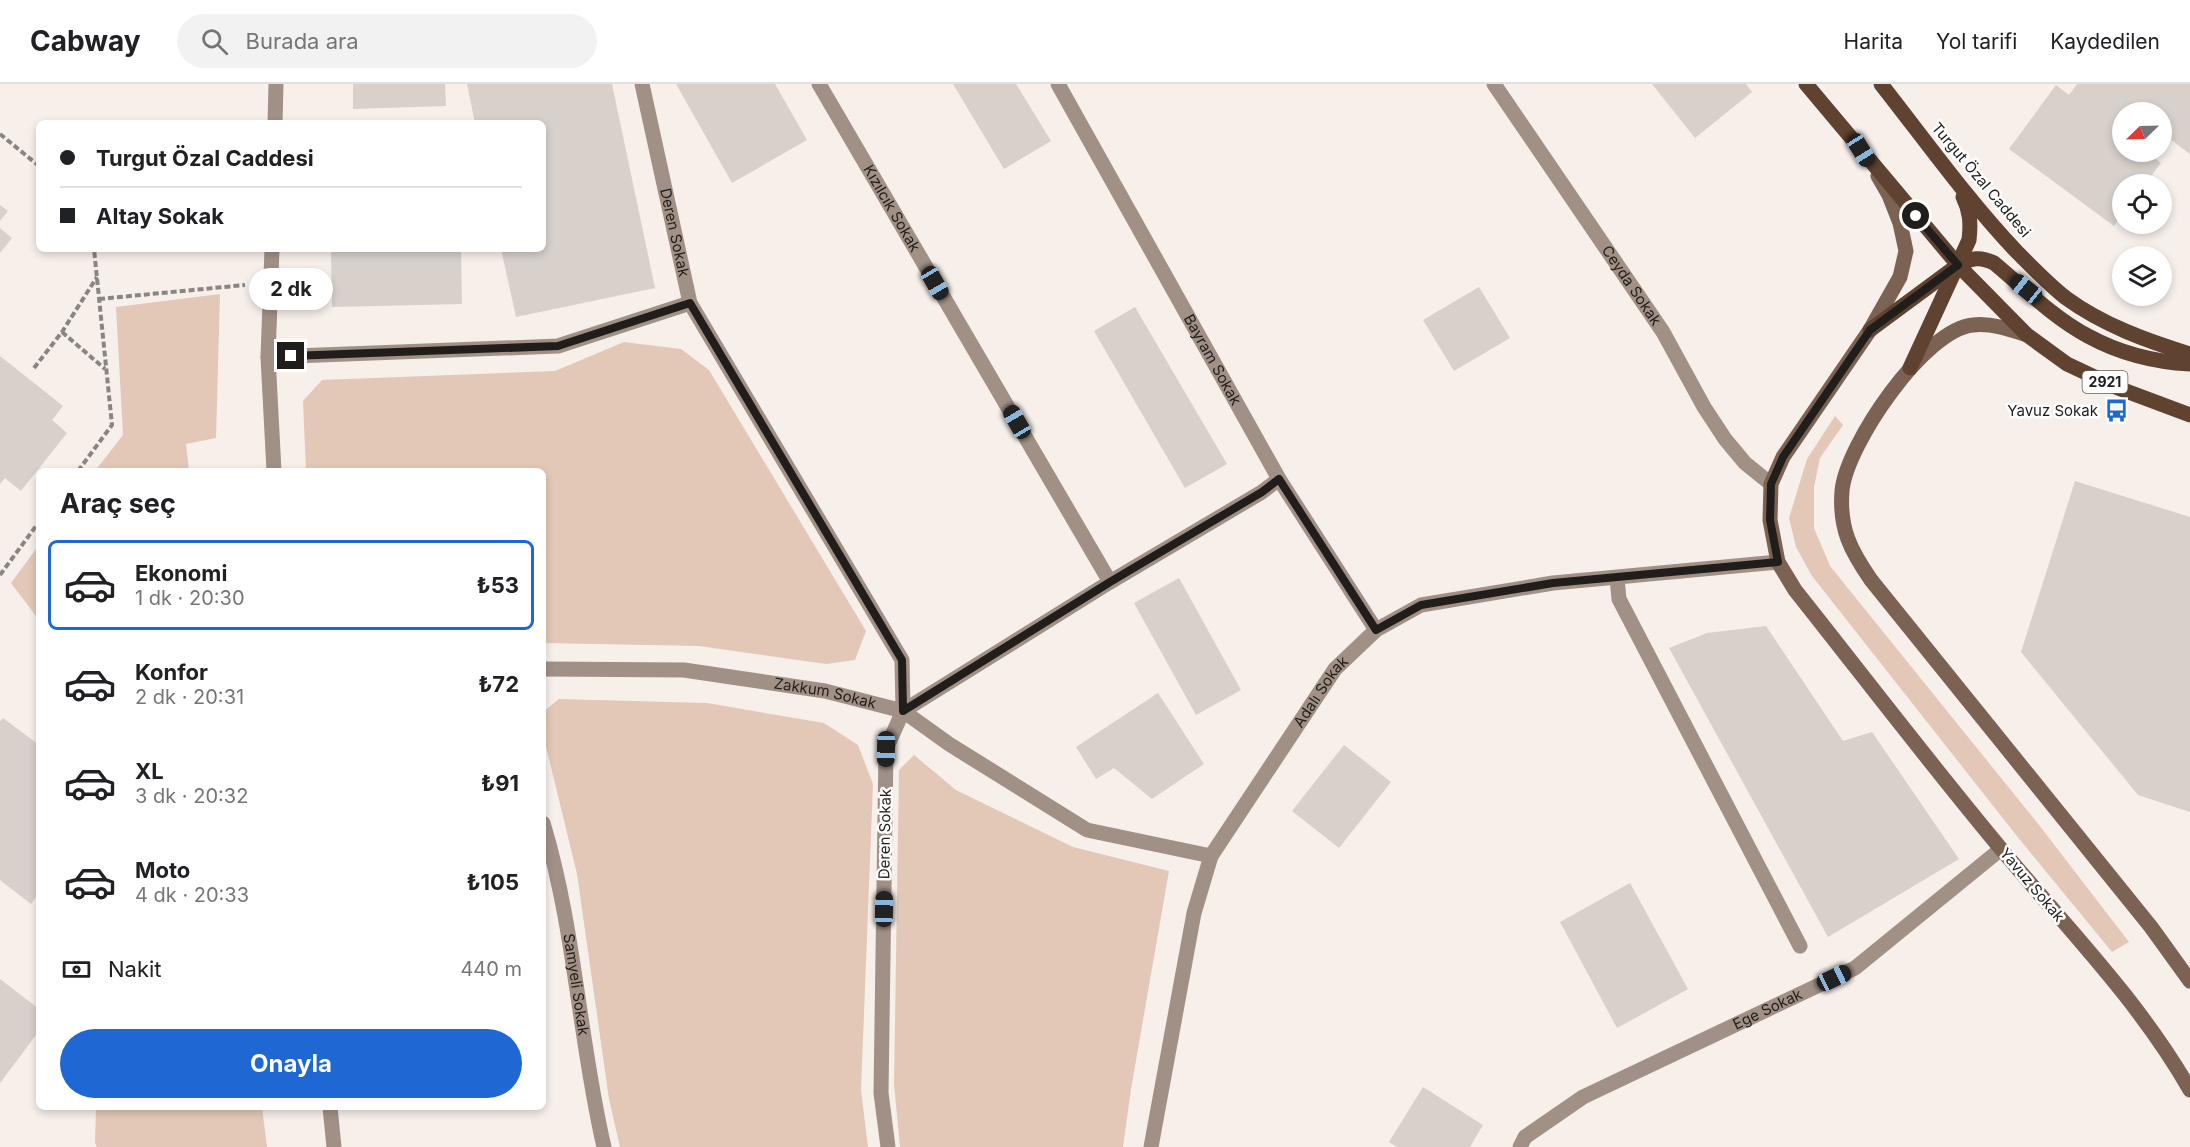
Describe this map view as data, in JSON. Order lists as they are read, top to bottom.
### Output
{
  "streets": {
    "main road": ["Turgut Özal Caddesi", "2921", "Yavuz Sokak"],
    "street": [
      "Kızılcık Sokak",
      "Deren Sokak",
      "Ceyda Sokak",
      "Bayram Sokak",
      "Adalı Sokak",
      "Zakkum Sokak",
      "Samyeli Sokak",
      "Ege Sokak"
    ]
  },
  "crossings": [
    ["Deren Sokak", "Zakkum Sokak"],
    ["Ceyda Sokak", "Yavuz Sokak"],
    ["Bayram Sokak", "Adalı Sokak"],
    ["Adalı Sokak", "Zakkum Sokak"],
    ["Adalı Sokak", "Yavuz Sokak"],
    ["Yavuz Sokak", "Ege Sokak"]
  ],
  "places": {
    "bus stop": ["Yavuz Sokak"]
  },
  "north": "bottom left",
  "page": {
    "header": "Cabway",
    "search": "Burada ara",
    "nav": ["Harita", "Yol tarifi", "Kaydedilen"],
    "banner": ["Turgut Özal Caddesi", "Altay Sokak"],
    "bubble": "2 dk",
    "heading": "Araç seç",
    "list": [
      {
        "name": "Ekonomi",
        "note": "1 dk · 20:30",
        "value": "₺53"
      },
      {
        "name": "Konfor",
        "note": "2 dk · 20:31",
        "value": "₺72"
      },
      {
        "name": "XL",
        "note": "3 dk · 20:32",
        "value": "₺91"
      },
      {
        "name": "Moto",
        "note": "4 dk · 20:33",
        "value": "₺105"
      }
    ],
    "pay": ["Nakit", "440 m"],
    "buttons": "Onayla"
  }
}
